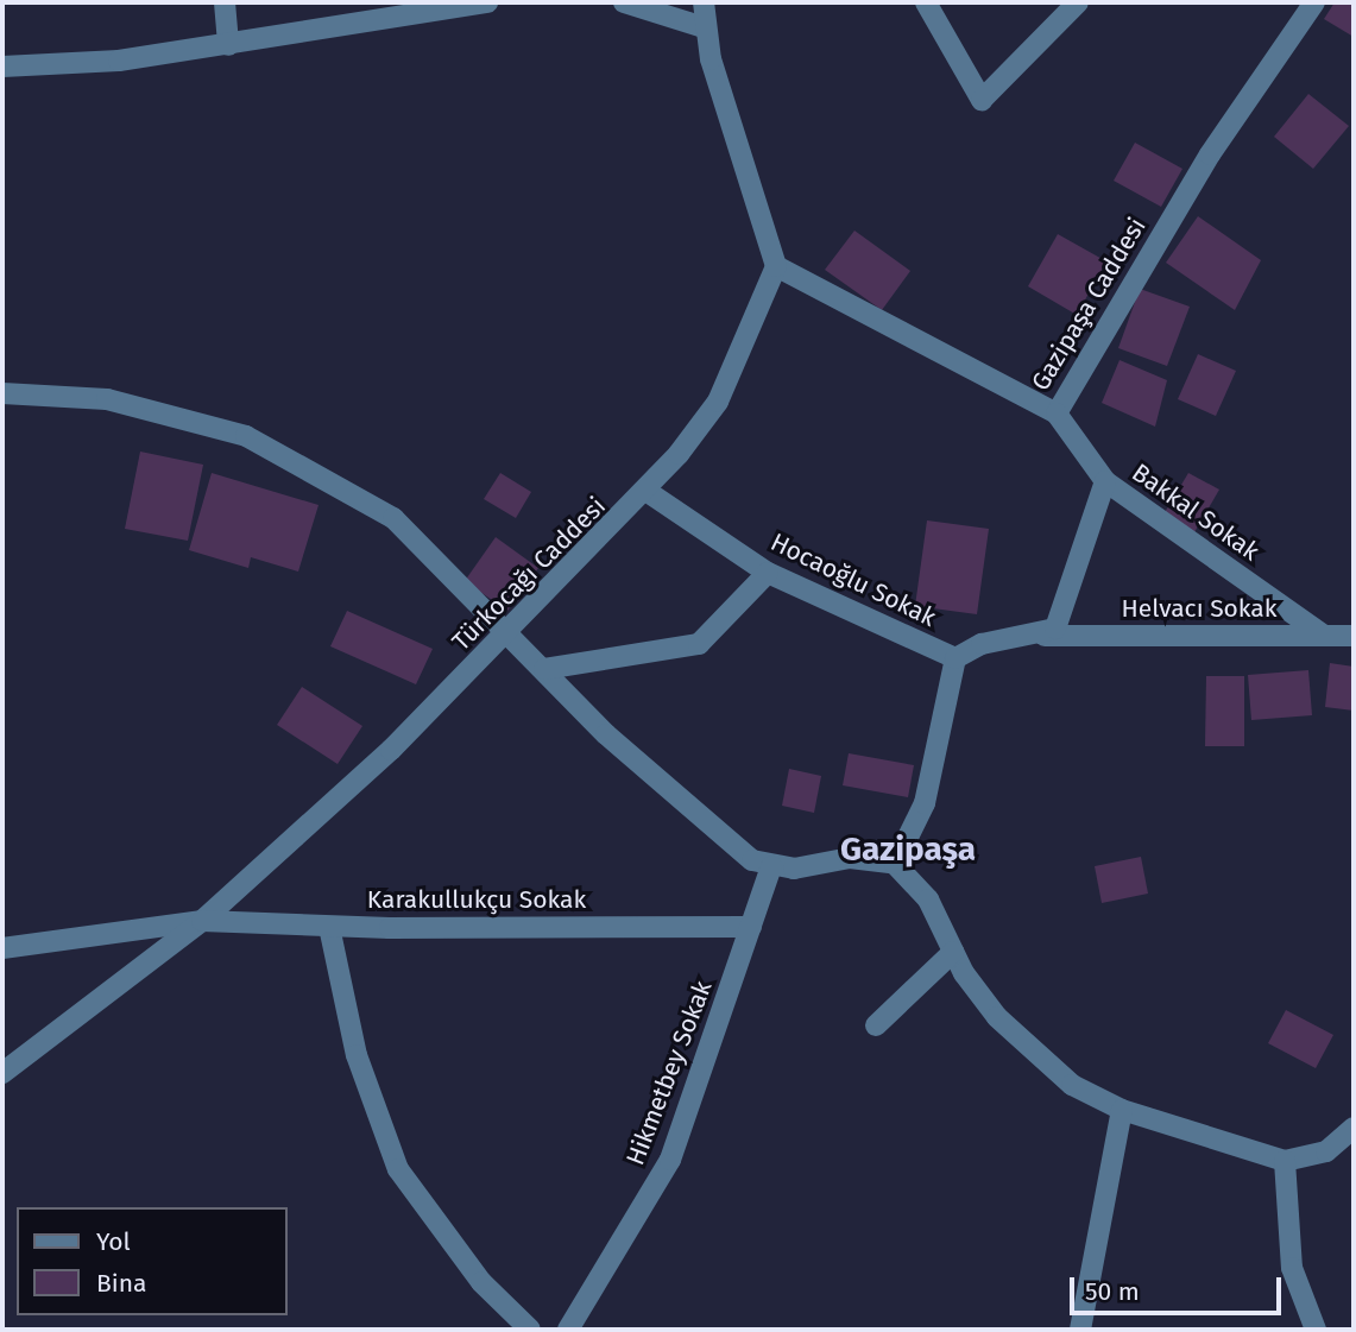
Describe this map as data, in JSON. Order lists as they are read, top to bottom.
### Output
{
  "streets": {
    "street": [
      "Gazipaşa Caddesi",
      "Bakkal Sokak",
      "Türkocağı Caddesi",
      "Hocaoğlu Sokak",
      "Helvacı Sokak",
      "Karakullukçu Sokak",
      "Hikmetbey Sokak"
    ]
  },
  "crossings": [
    ["Gazipaşa Caddesi", "Bakkal Sokak"],
    ["Gazipaşa Caddesi", "Türkocağı Caddesi"],
    ["Bakkal Sokak", "Helvacı Sokak"],
    ["Türkocağı Caddesi", "Hocaoğlu Sokak"],
    ["Türkocağı Caddesi", "Karakullukçu Sokak"],
    ["Hocaoğlu Sokak", "Helvacı Sokak"],
    ["Karakullukçu Sokak", "Hikmetbey Sokak"]
  ],
  "districts": ["Gazipaşa"],
  "legend": ["Yol", "Bina"],
  "scale_bar": "50 m"
}
